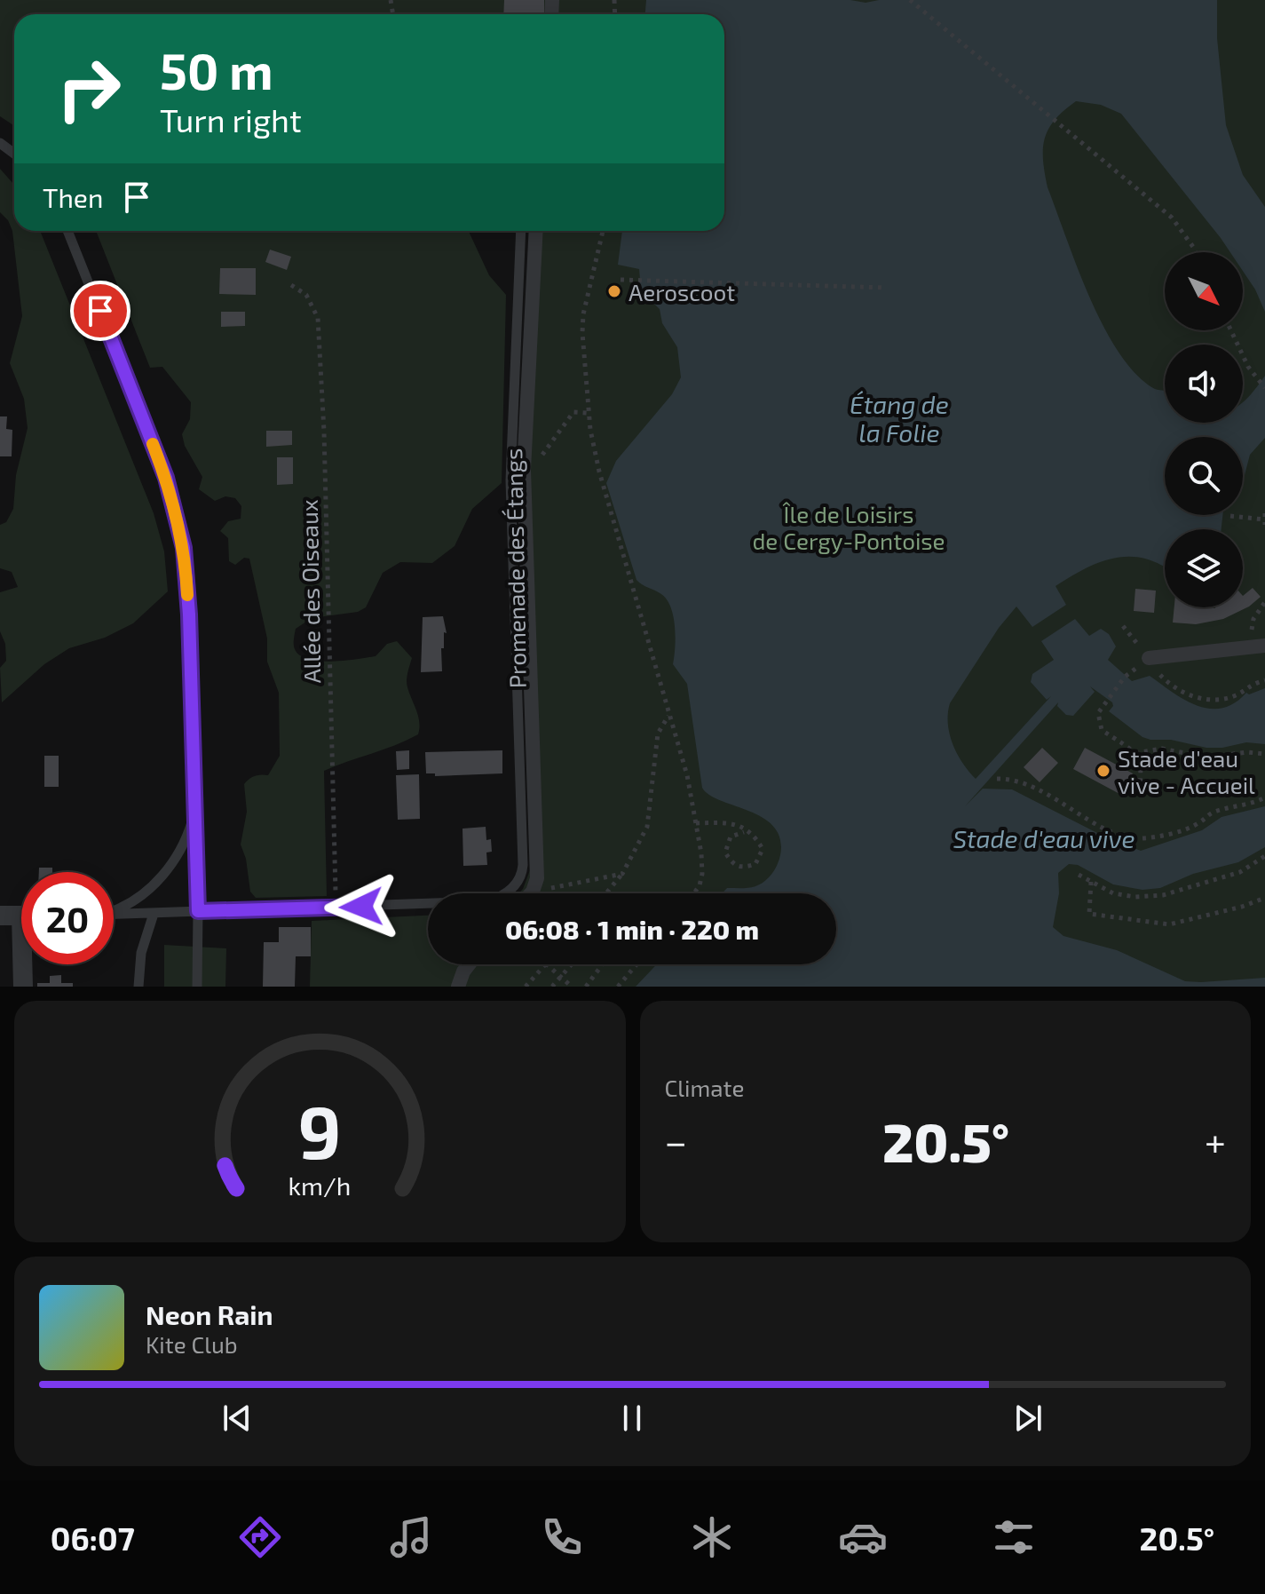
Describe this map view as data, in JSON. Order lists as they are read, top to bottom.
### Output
{
  "streets": {
    "street": ["Promenade des Étangs"],
    "path": ["Allée des Oiseaux"]
  },
  "crossings": [
    ["Promenade des Étangs", "Allée des Oiseaux"]
  ],
  "water": ["Étang de la Folie", "Stade d'eau vive"],
  "parks": ["Île de Loisirs de Cergy-Pontoise"],
  "places": ["Aeroscoot", "Stade d'eau vive - Accueil"],
  "north": "bottom right",
  "page": {
    "turn": ["50 m", "Turn right"],
    "then": "Then",
    "limit": "20",
    "trip": "06:08 · 1 min · 220 m",
    "tile": "Climate",
    "heat": ["−", "20.5°", "+"],
    "song": ["Neon Rain", "Kite Club"],
    "tabs": ["06:07", "20.5°"],
    "gauge": ["9", "km/h"]
  }
}
